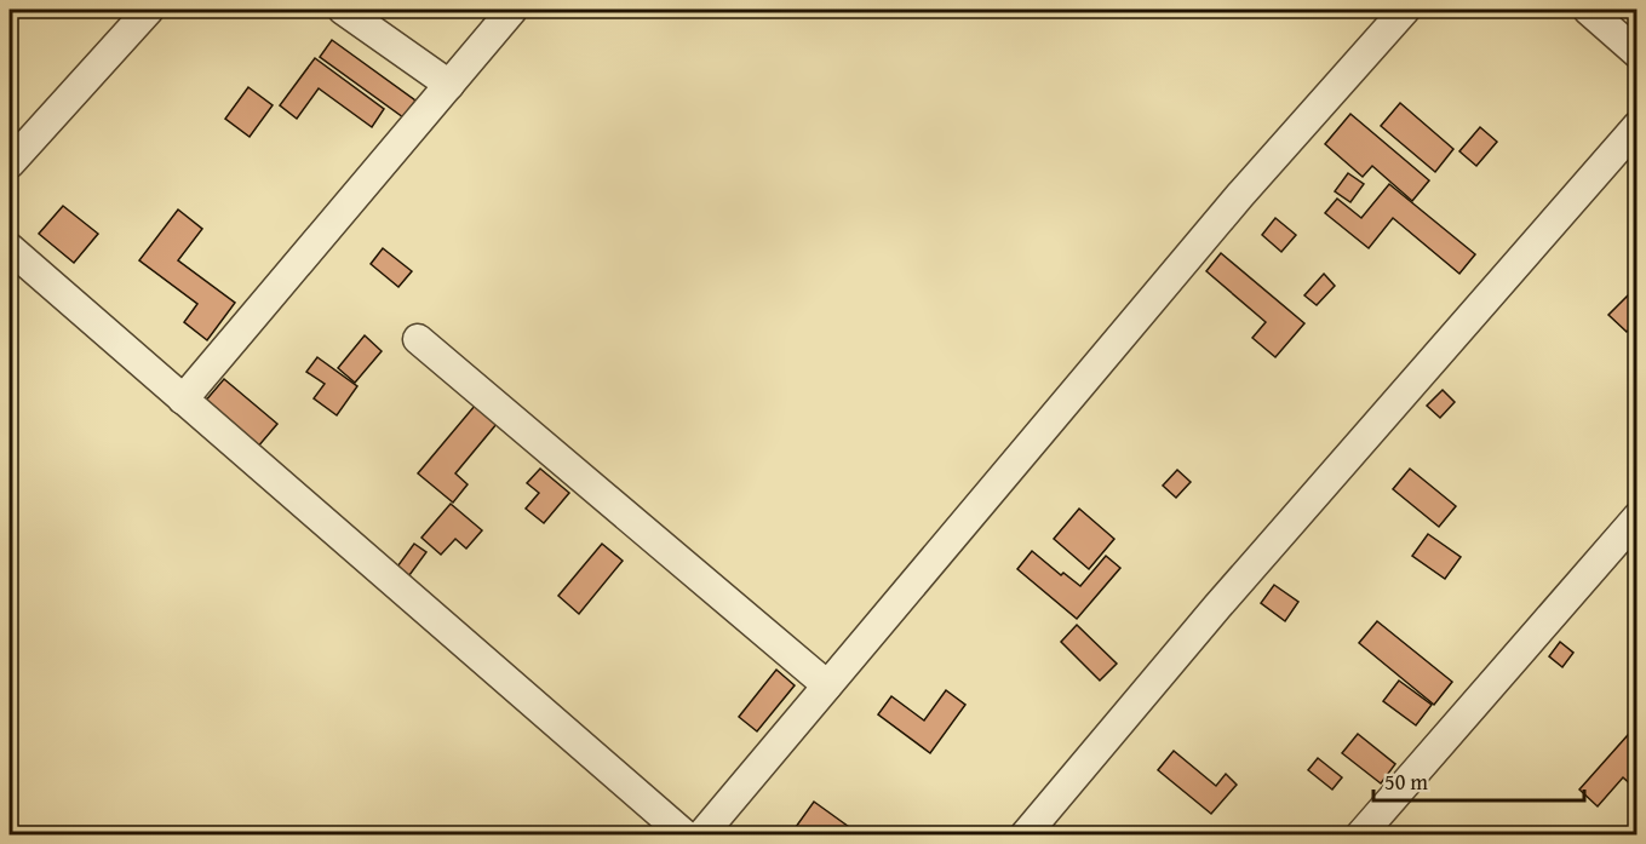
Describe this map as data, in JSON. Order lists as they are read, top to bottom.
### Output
{
  "scale_bar": "50 m"
}
